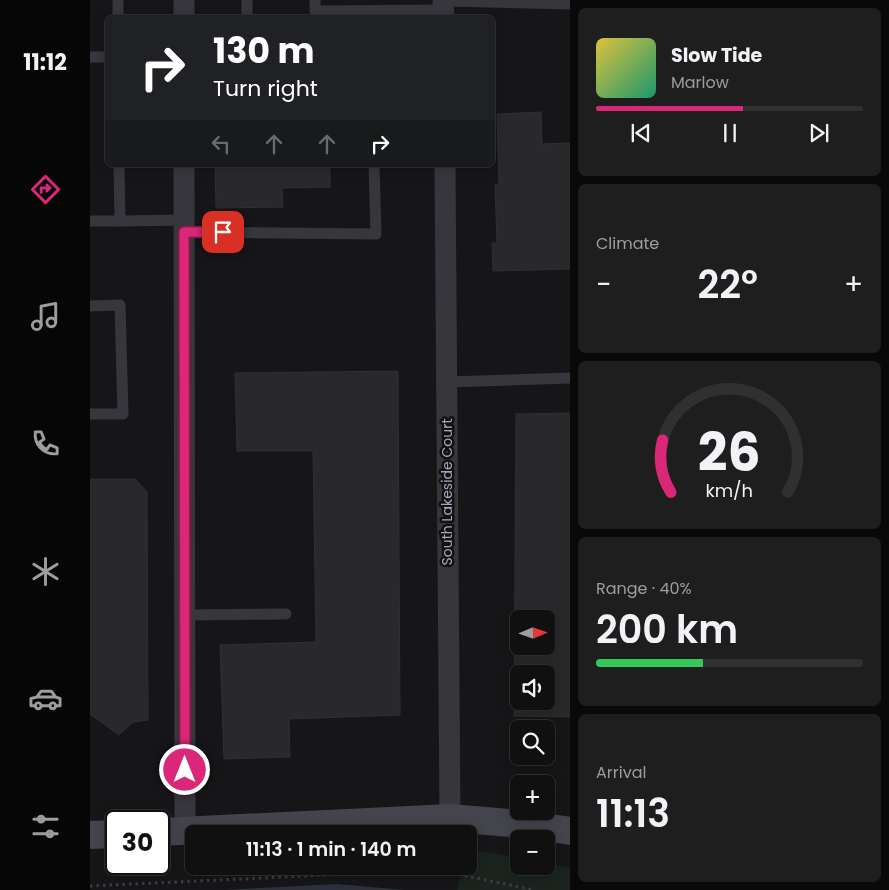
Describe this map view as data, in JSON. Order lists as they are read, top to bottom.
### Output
{
  "streets": {
    "street": ["South Lakeside Court"]
  },
  "north": "right",
  "page": {
    "tabs": "11:12",
    "turn": ["130 m", "Turn right"],
    "song": ["Slow Tide", "Marlow"],
    "tile": [
      "Climate",
      ["Range · 40%", "200 km"],
      ["Arrival", "11:13"]
    ],
    "heat": ["−", "22°", "+"],
    "map_buttons": ["+", "−"],
    "limit": "30",
    "trip": "11:13 · 1 min · 140 m",
    "gauge": ["26", "km/h"]
  }
}
